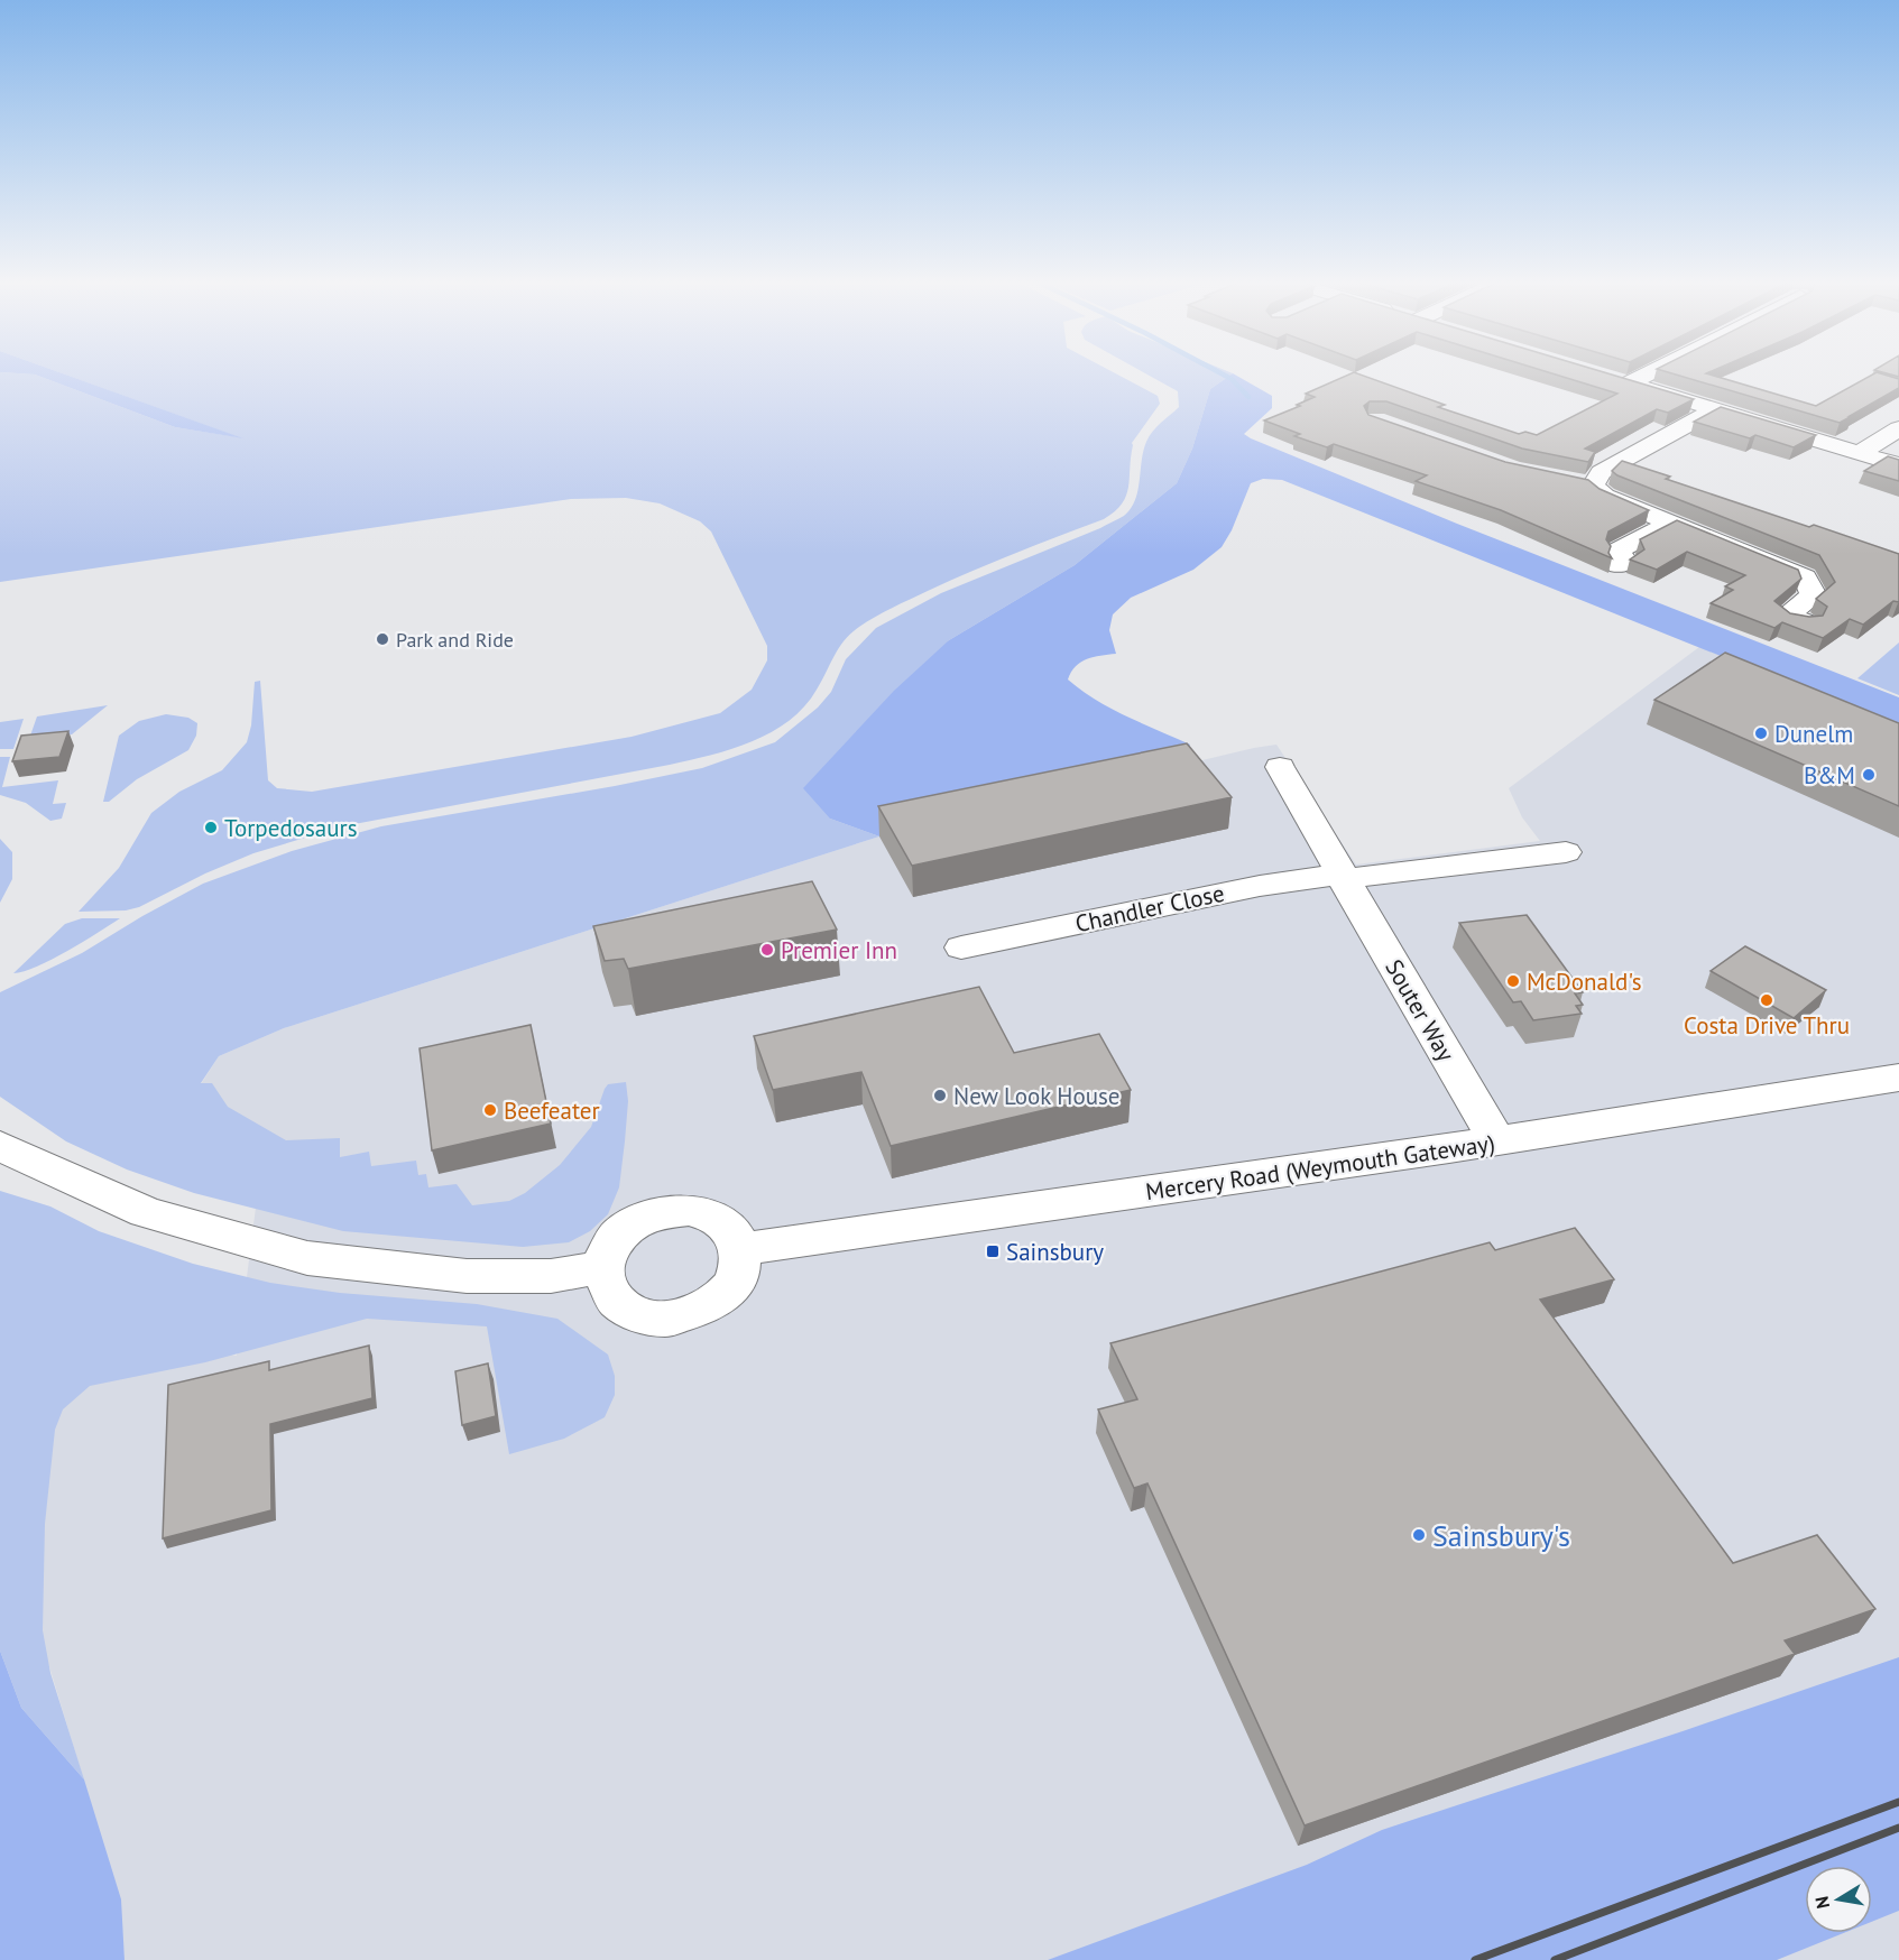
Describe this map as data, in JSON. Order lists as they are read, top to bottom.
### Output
{
  "streets": {
    "street": ["Chandler Close", "Souter Way", "Mercery Road (Weymouth Gateway)"]
  },
  "crossings": [
    ["Chandler Close", "Souter Way"],
    ["Souter Way", "Mercery Road (Weymouth Gateway)"]
  ],
  "places": {
    "other": [
      "Park and Ride",
      "Dunelm",
      "B&M",
      "Torpedosaurs",
      "Premier Inn",
      "McDonald's",
      "Costa Drive Thru",
      "New Look House",
      "Beefeater",
      "Sainsbury's"
    ],
    "transit": ["Sainsbury"]
  },
  "north": "left"
}
